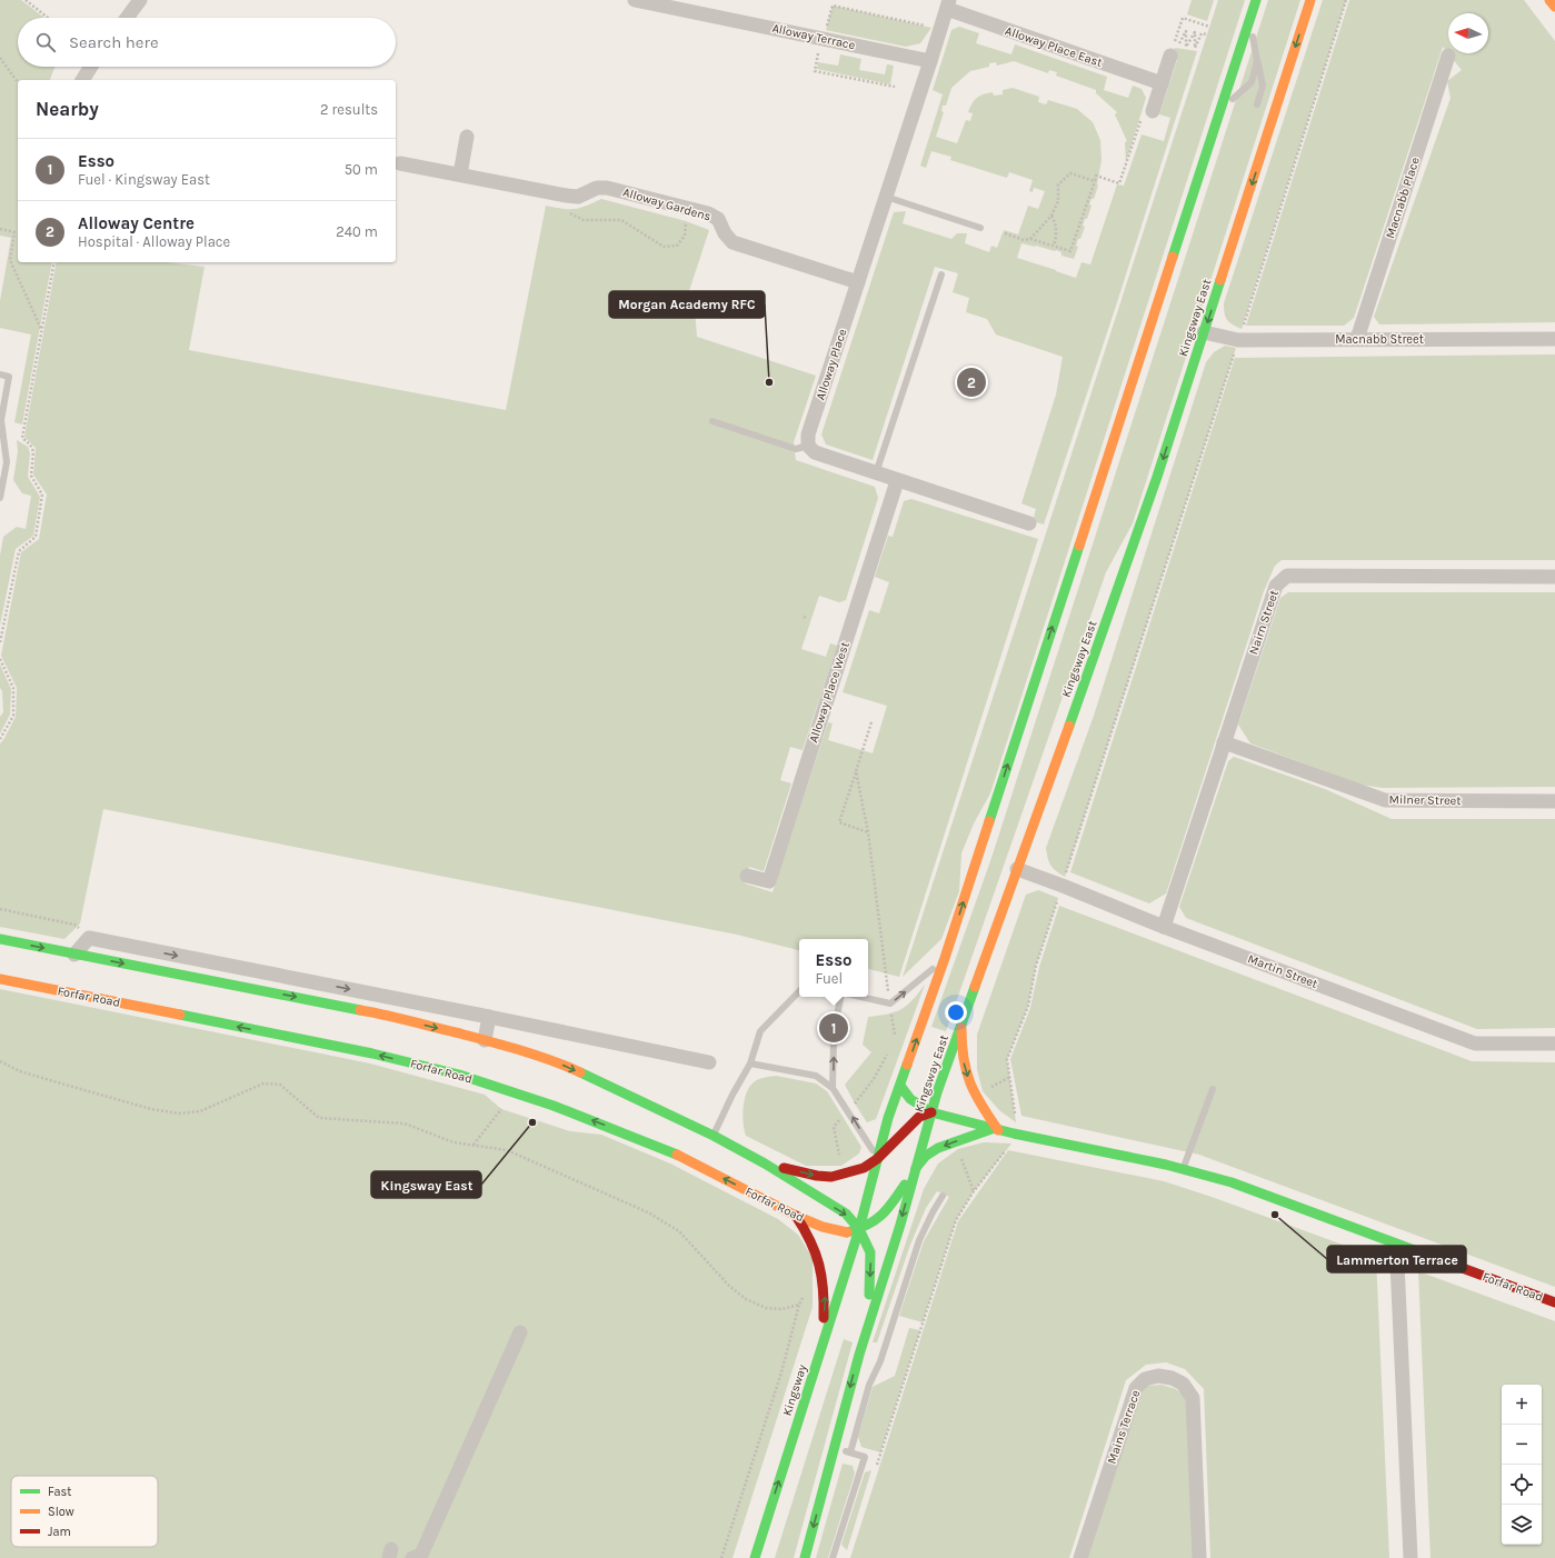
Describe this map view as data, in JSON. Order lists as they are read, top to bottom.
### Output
{
  "streets": {
    "main road": ["Kingsway East", "Forfar Road", "Kingsway"],
    "street": [
      "Alloway Terrace",
      "Alloway Place East",
      "Macnabb Place",
      "Alloway Gardens",
      "Macnabb Street",
      "Alloway Place",
      "Nairn Street",
      "Alloway Place West",
      "Milner Street",
      "Martin Street",
      "Mains Terrace"
    ]
  },
  "crossings": [
    ["Alloway Terrace", "Alloway Place"],
    ["Macnabb Place", "Macnabb Street"],
    ["Alloway Gardens", "Alloway Place"],
    ["Kingsway East", "Macnabb Street"],
    ["Kingsway East", "Martin Street"],
    ["Kingsway East", "Forfar Road"],
    ["Kingsway East", "Kingsway"],
    ["Nairn Street", "Milner Street"],
    ["Nairn Street", "Martin Street"],
    ["Forfar Road", "Kingsway"]
  ],
  "places": ["Morgan Academy RFC", "Kingsway East", "Lammerton Terrace"],
  "legend": ["Fast", "Slow", "Jam"],
  "north": "left",
  "page": {
    "search": "Search here",
    "heading": ["Nearby", "2 results"],
    "list": [
      {
        "mark": "1",
        "name": "Esso",
        "note": "Fuel · Kingsway East",
        "value": "50 m"
      },
      {
        "mark": "2",
        "name": "Alloway Centre",
        "note": "Hospital · Alloway Place",
        "value": "240 m"
      }
    ],
    "pins": ["2", "1"],
    "popup": ["Esso", "Fuel"],
    "map_buttons": ["+", "−"]
  }
}
